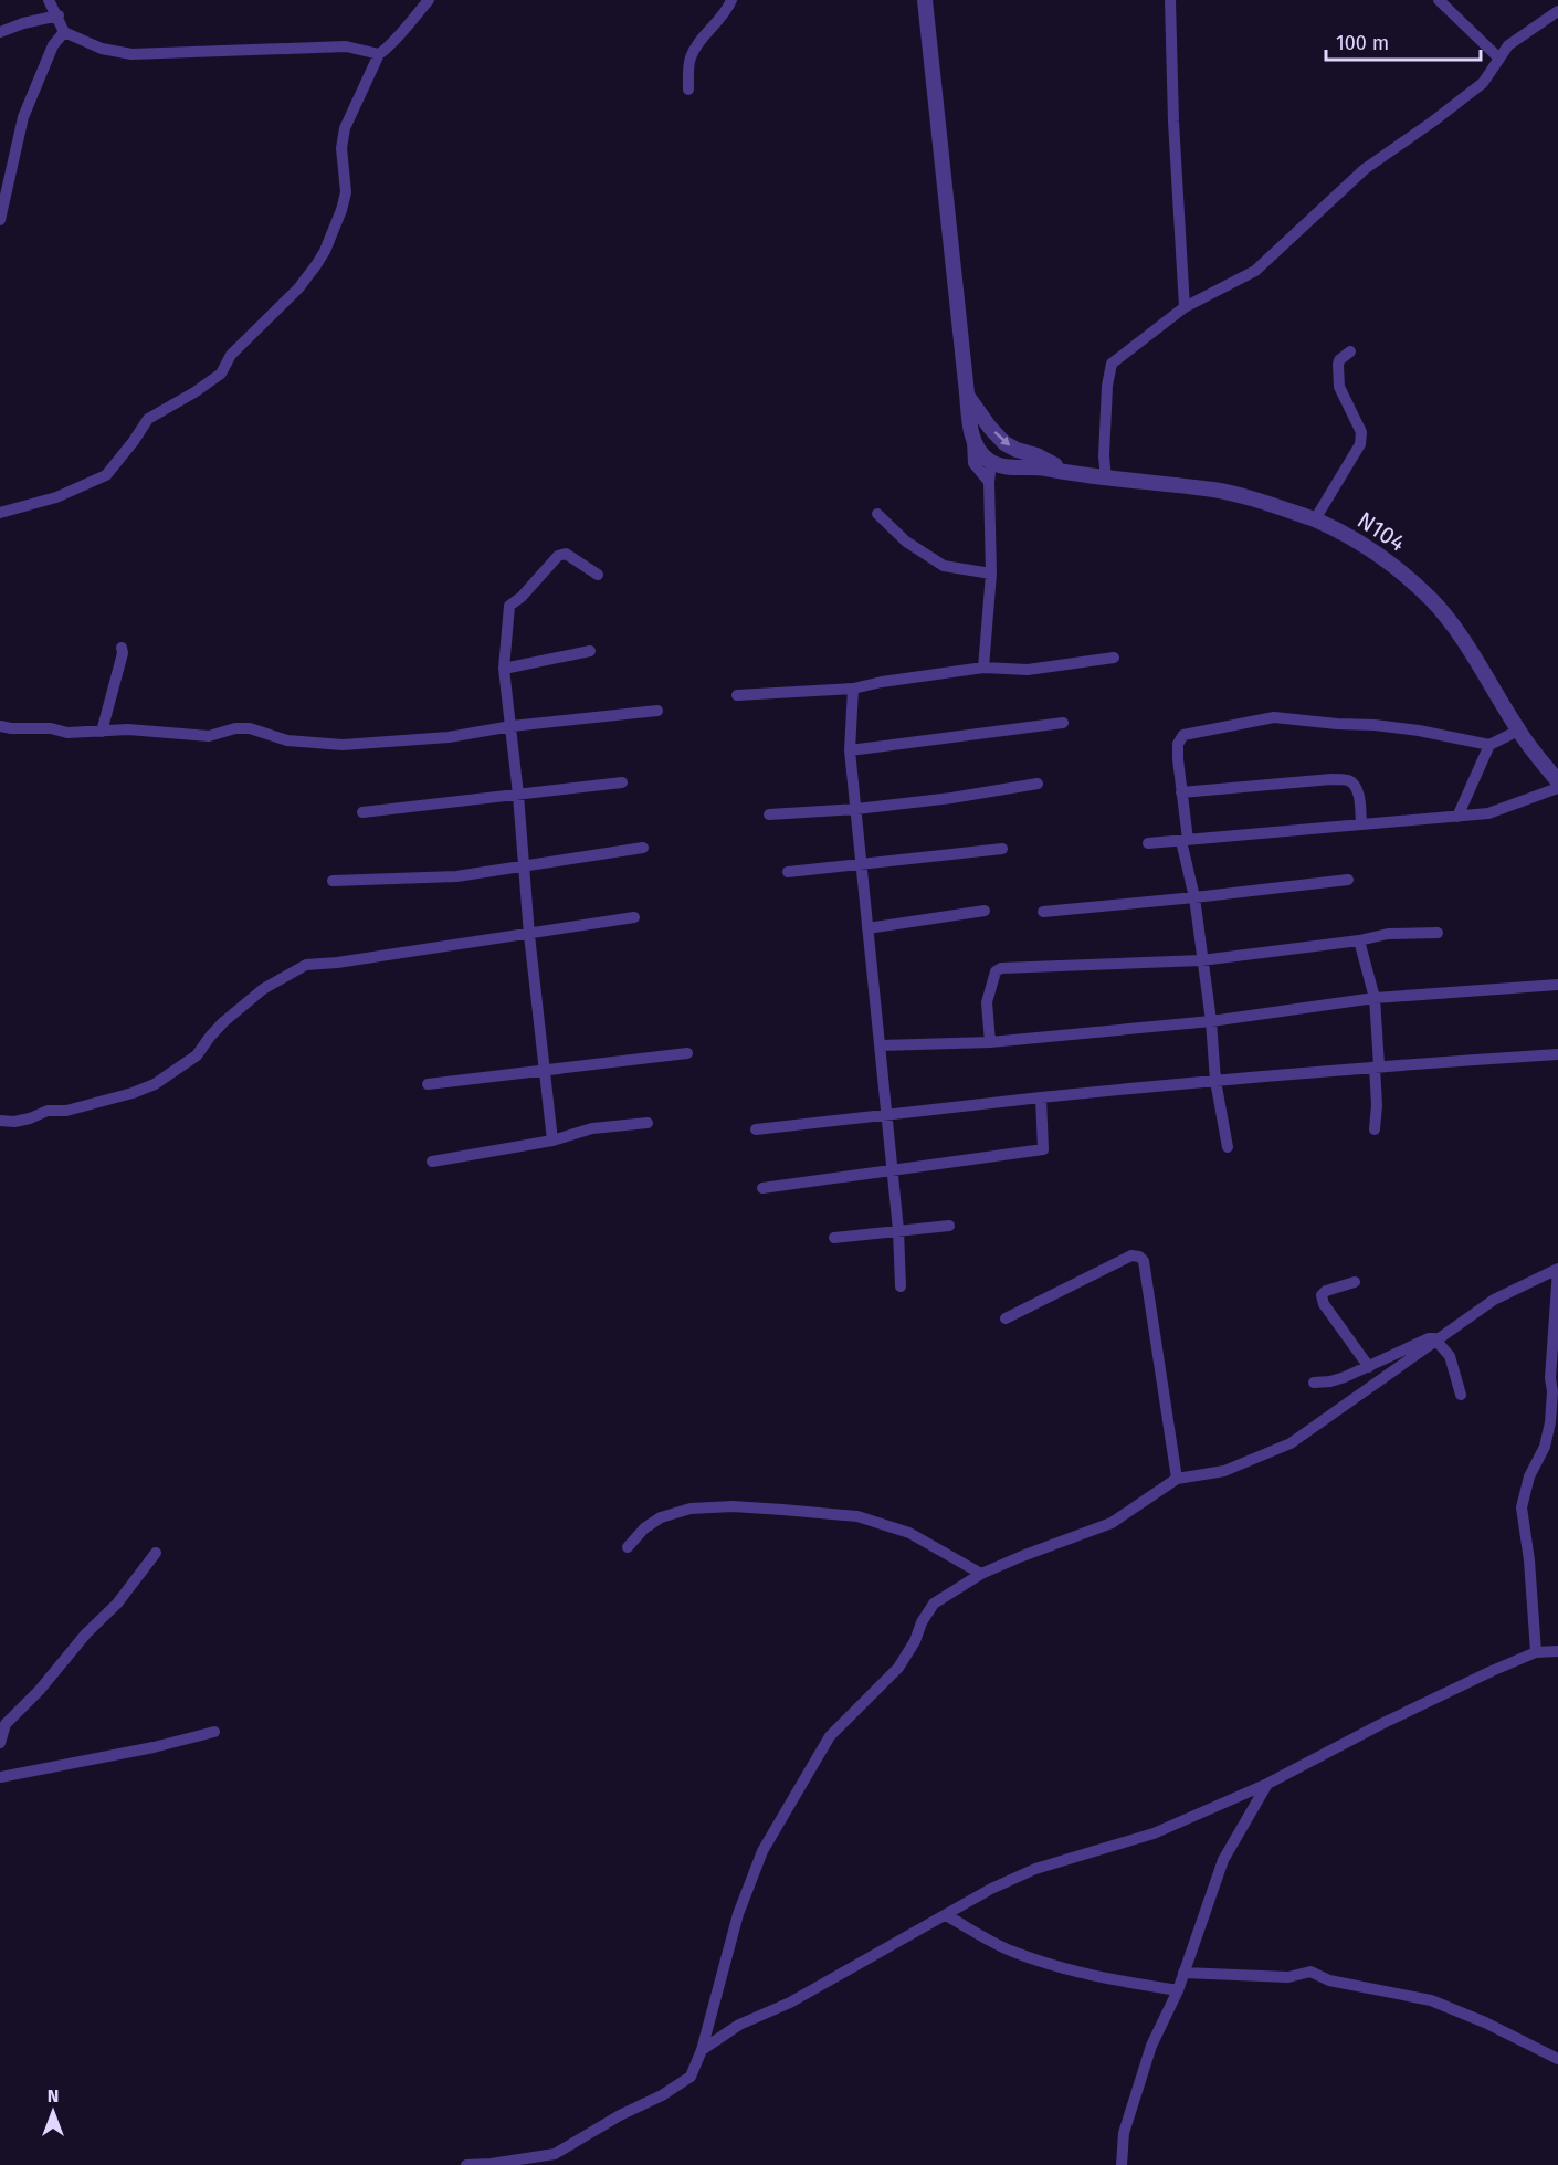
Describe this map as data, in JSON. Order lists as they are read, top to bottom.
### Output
{
  "streets": {
    "street": ["N104"]
  },
  "scale_bar": "100 m",
  "north": "top"
}
